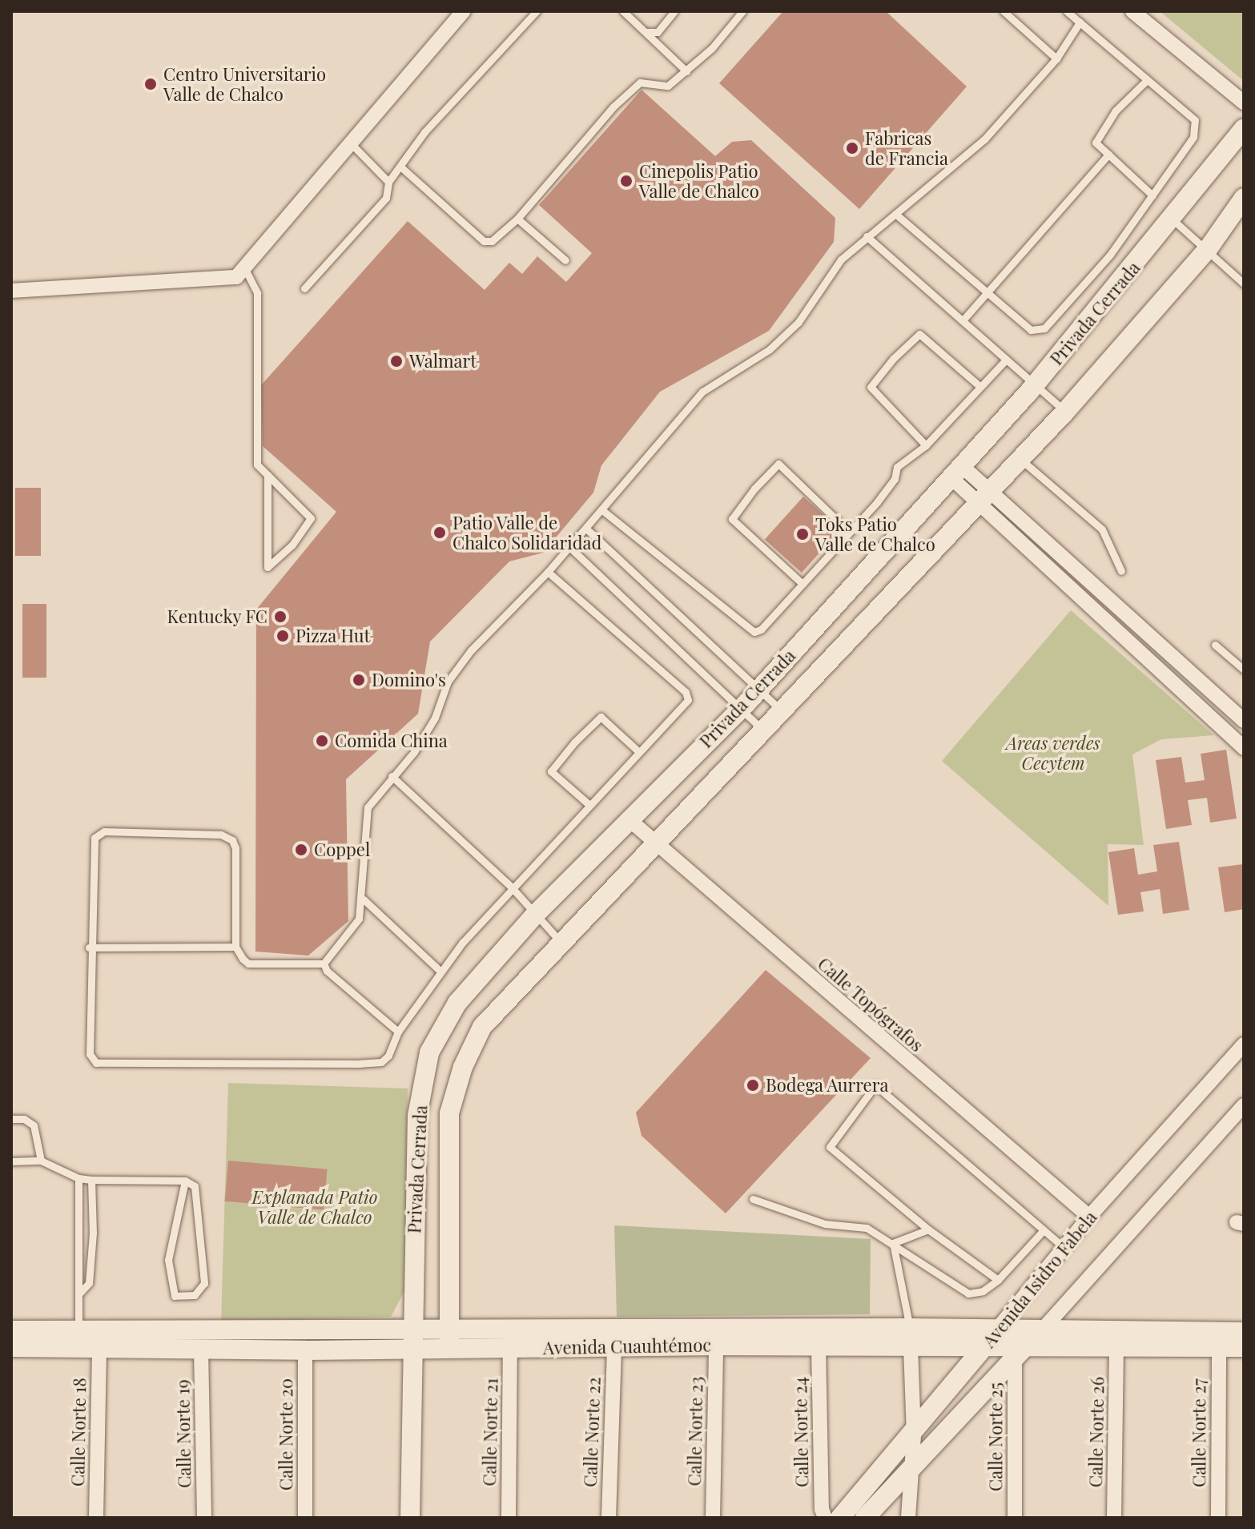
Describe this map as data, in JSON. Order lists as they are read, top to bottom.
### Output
{
  "streets": {
    "street": [
      "Privada Cerrada",
      "Calle Topógrafos",
      "Avenida Isidro Fabela",
      "Avenida Cuauhtémoc",
      "Calle Norte 23",
      "Calle Norte 18",
      "Calle Norte 21",
      "Calle Norte 22",
      "Calle Norte 24",
      "Calle Norte 26",
      "Calle Norte 27",
      "Calle Norte 19",
      "Calle Norte 20",
      "Calle Norte 25"
    ]
  },
  "crossings": [
    ["Privada Cerrada", "Calle Topógrafos"],
    ["Privada Cerrada", "Avenida Cuauhtémoc"],
    ["Calle Topógrafos", "Avenida Isidro Fabela"],
    ["Avenida Isidro Fabela", "Avenida Cuauhtémoc"],
    ["Avenida Isidro Fabela", "Calle Norte 25"],
    ["Avenida Cuauhtémoc", "Calle Norte 23"],
    ["Avenida Cuauhtémoc", "Calle Norte 18"],
    ["Avenida Cuauhtémoc", "Calle Norte 21"],
    ["Avenida Cuauhtémoc", "Calle Norte 22"],
    ["Avenida Cuauhtémoc", "Calle Norte 24"],
    ["Avenida Cuauhtémoc", "Calle Norte 26"],
    ["Avenida Cuauhtémoc", "Calle Norte 27"],
    ["Avenida Cuauhtémoc", "Calle Norte 19"],
    ["Avenida Cuauhtémoc", "Calle Norte 20"],
    ["Avenida Cuauhtémoc", "Calle Norte 25"]
  ],
  "parks": ["Areas verdes Cecytem", "Explanada Patio Valle de Chalco"],
  "places": [
    "Centro Universitario Valle de Chalco",
    "Fabricas de Francia",
    "Cinepolis Patio Valle de Chalco",
    "Walmart",
    "Patio Valle de Chalco Solidaridad",
    "Toks Patio Valle de Chalco",
    "Kentucky FC",
    "Pizza Hut",
    "Domino's",
    "Comida China",
    "Coppel",
    "Bodega Aurrera"
  ]
}
